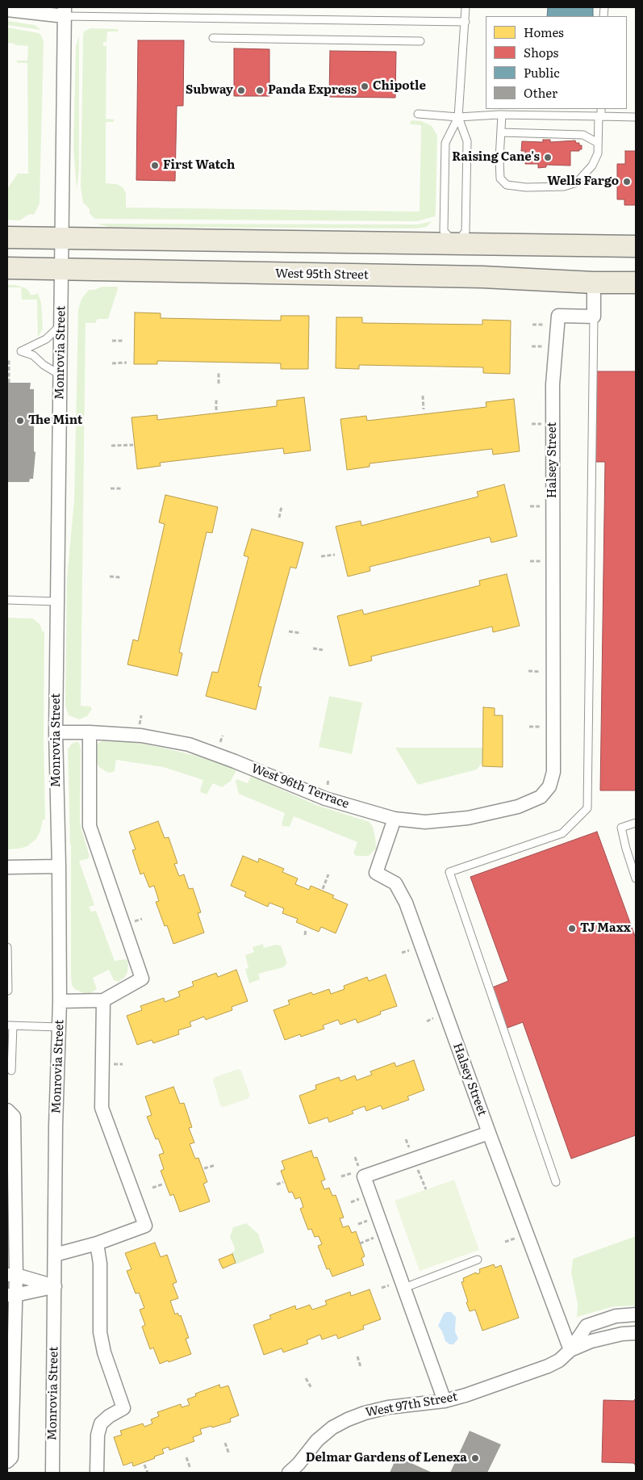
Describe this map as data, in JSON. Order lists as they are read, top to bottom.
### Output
{
  "streets": {
    "main road": ["West 95th Street"],
    "street": [
      "Monrovia Street",
      "Halsey Street",
      "West 96th Terrace",
      "West 97th Street"
    ]
  },
  "crossings": [
    ["West 95th Street", "Monrovia Street"],
    ["Monrovia Street", "West 96th Terrace"],
    ["Halsey Street", "West 96th Terrace"],
    ["Halsey Street", "West 97th Street"]
  ],
  "places": [
    "Chipotle",
    "Subway",
    "Panda Express",
    "Raising Cane's",
    "First Watch",
    "Wells Fargo",
    "The Mint",
    "TJ Maxx",
    "Delmar Gardens of Lenexa"
  ],
  "legend": [
    "Homes",
    "Shops",
    "Public",
    "Other"
  ]
}
